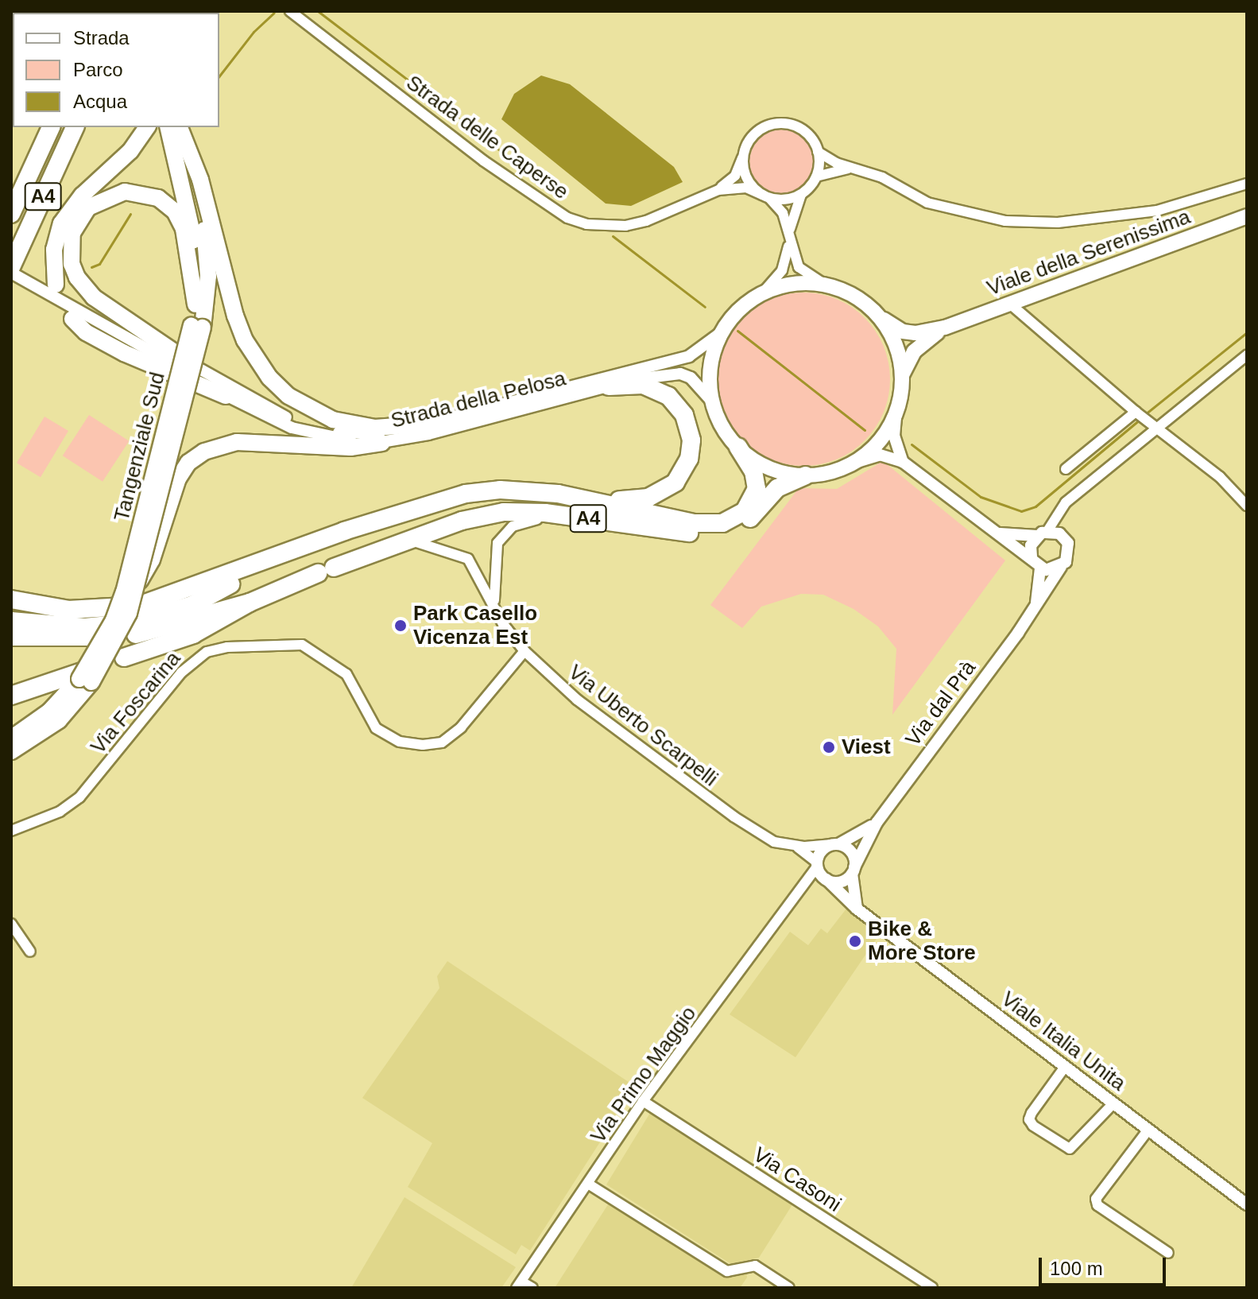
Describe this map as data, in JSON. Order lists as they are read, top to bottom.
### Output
{
  "streets": {
    "highway": ["A4", "Tangenziale Sud"],
    "main road": ["Viale della Serenissima"],
    "street": [
      "Strada delle Caperse",
      "Strada della Pelosa",
      "Via Foscarina",
      "Via dal Prà",
      "Via Uberto Scarpelli",
      "Viale Italia Unita",
      "Via Primo Maggio",
      "Via Casoni"
    ]
  },
  "crossings": [
    ["A4", "Viale della Serenissima"],
    ["A4", "Strada della Pelosa"],
    ["A4", "Via Uberto Scarpelli"],
    ["Viale della Serenissima", "Strada della Pelosa"],
    ["Strada della Pelosa", "Tangenziale Sud"],
    ["Via Foscarina", "Via Uberto Scarpelli"],
    ["Via dal Prà", "Via Uberto Scarpelli"],
    ["Via dal Prà", "Viale Italia Unita"],
    ["Via dal Prà", "Via Primo Maggio"],
    ["Via Uberto Scarpelli", "Viale Italia Unita"],
    ["Via Uberto Scarpelli", "Via Primo Maggio"],
    ["Viale Italia Unita", "Via Primo Maggio"],
    ["Via Primo Maggio", "Via Casoni"]
  ],
  "places": ["Park Casello Vicenza Est", "Viest", "Bike & More Store"],
  "legend": ["Strada", "Parco", "Acqua"],
  "scale_bar": "100 m"
}
